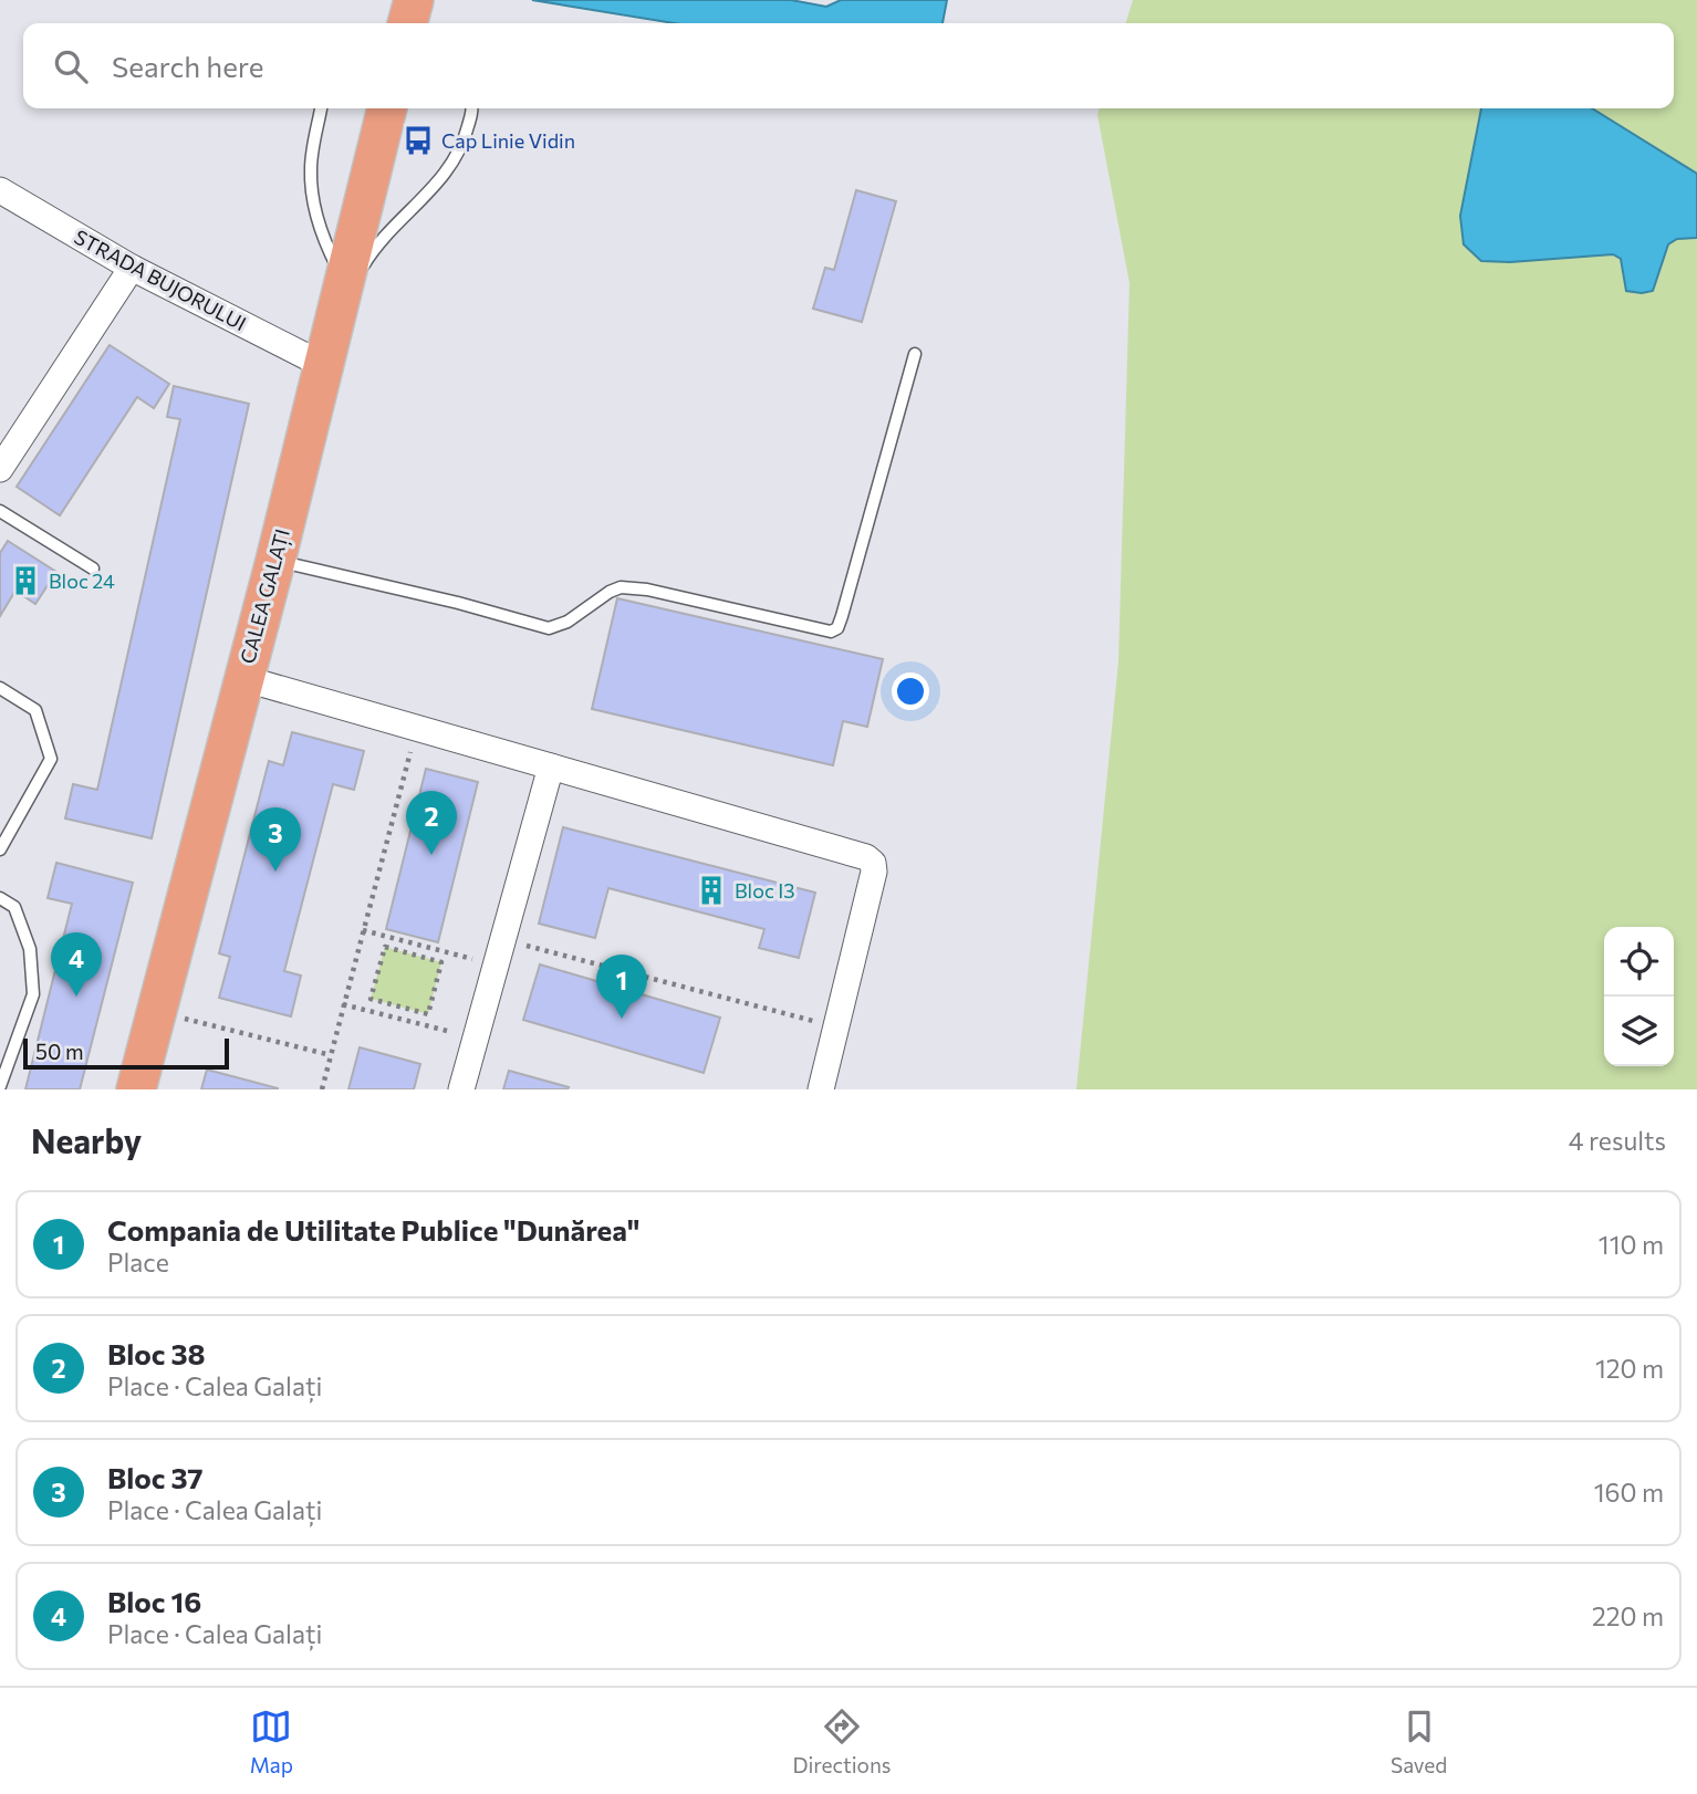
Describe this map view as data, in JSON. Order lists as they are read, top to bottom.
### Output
{
  "streets": {
    "main road": ["CALEA GALAȚI"],
    "street": ["STRADA BUJORULUI"]
  },
  "crossings": [
    ["STRADA BUJORULUI", "CALEA GALAȚI"]
  ],
  "places": {
    "bus stop": ["Cap Linie Vidin"],
    "building": ["Bloc 24", "Bloc I3"]
  },
  "scale_bar": "50 m",
  "page": {
    "search": "Search here",
    "pins": [
      "2",
      "3",
      "4",
      "1"
    ],
    "scale": "50 m",
    "heading": ["Nearby", "4 results"],
    "list": [
      {
        "mark": "1",
        "name": "Compania de Utilitate Publice \"Dunărea\"",
        "note": "Place",
        "value": "110 m"
      },
      {
        "mark": "2",
        "name": "Bloc 38",
        "note": "Place · Calea Galați",
        "value": "120 m"
      },
      {
        "mark": "3",
        "name": "Bloc 37",
        "note": "Place · Calea Galați",
        "value": "160 m"
      },
      {
        "mark": "4",
        "name": "Bloc 16",
        "note": "Place · Calea Galați",
        "value": "220 m"
      }
    ],
    "nav": ["Map", "Directions", "Saved"]
  }
}
